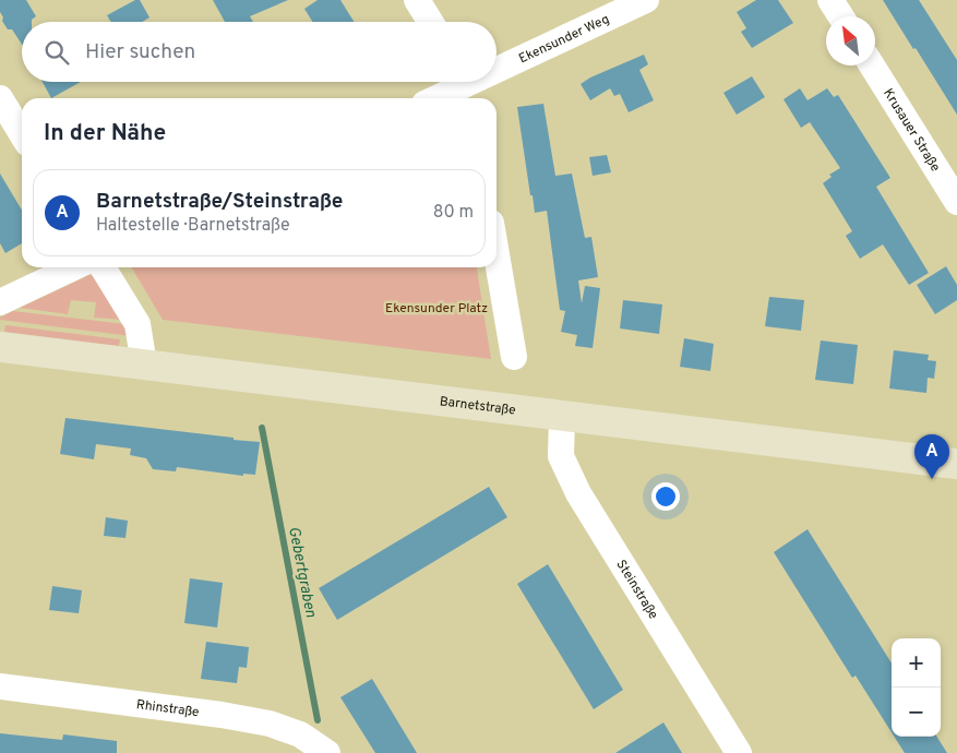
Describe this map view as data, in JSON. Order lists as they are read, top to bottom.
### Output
{
  "streets": {
    "street": [
      "Ekensunder Weg",
      "Krusauer Straße",
      "Barnetstraße",
      "Steinstraße",
      "Rhinstraße"
    ]
  },
  "crossings": [
    ["Barnetstraße", "Steinstraße"]
  ],
  "water": ["Gebertgraben"],
  "parks": ["Ekensunder Platz"],
  "north": "top left",
  "page": {
    "search": "Hier suchen",
    "heading": "In der Nähe",
    "list": [
      {
        "mark": "A",
        "name": "Barnetstraße/Steinstraße",
        "note": "Haltestelle · Barnetstraße",
        "value": "80 m"
      }
    ],
    "pins": "A",
    "map_buttons": ["+", "−"]
  }
}
